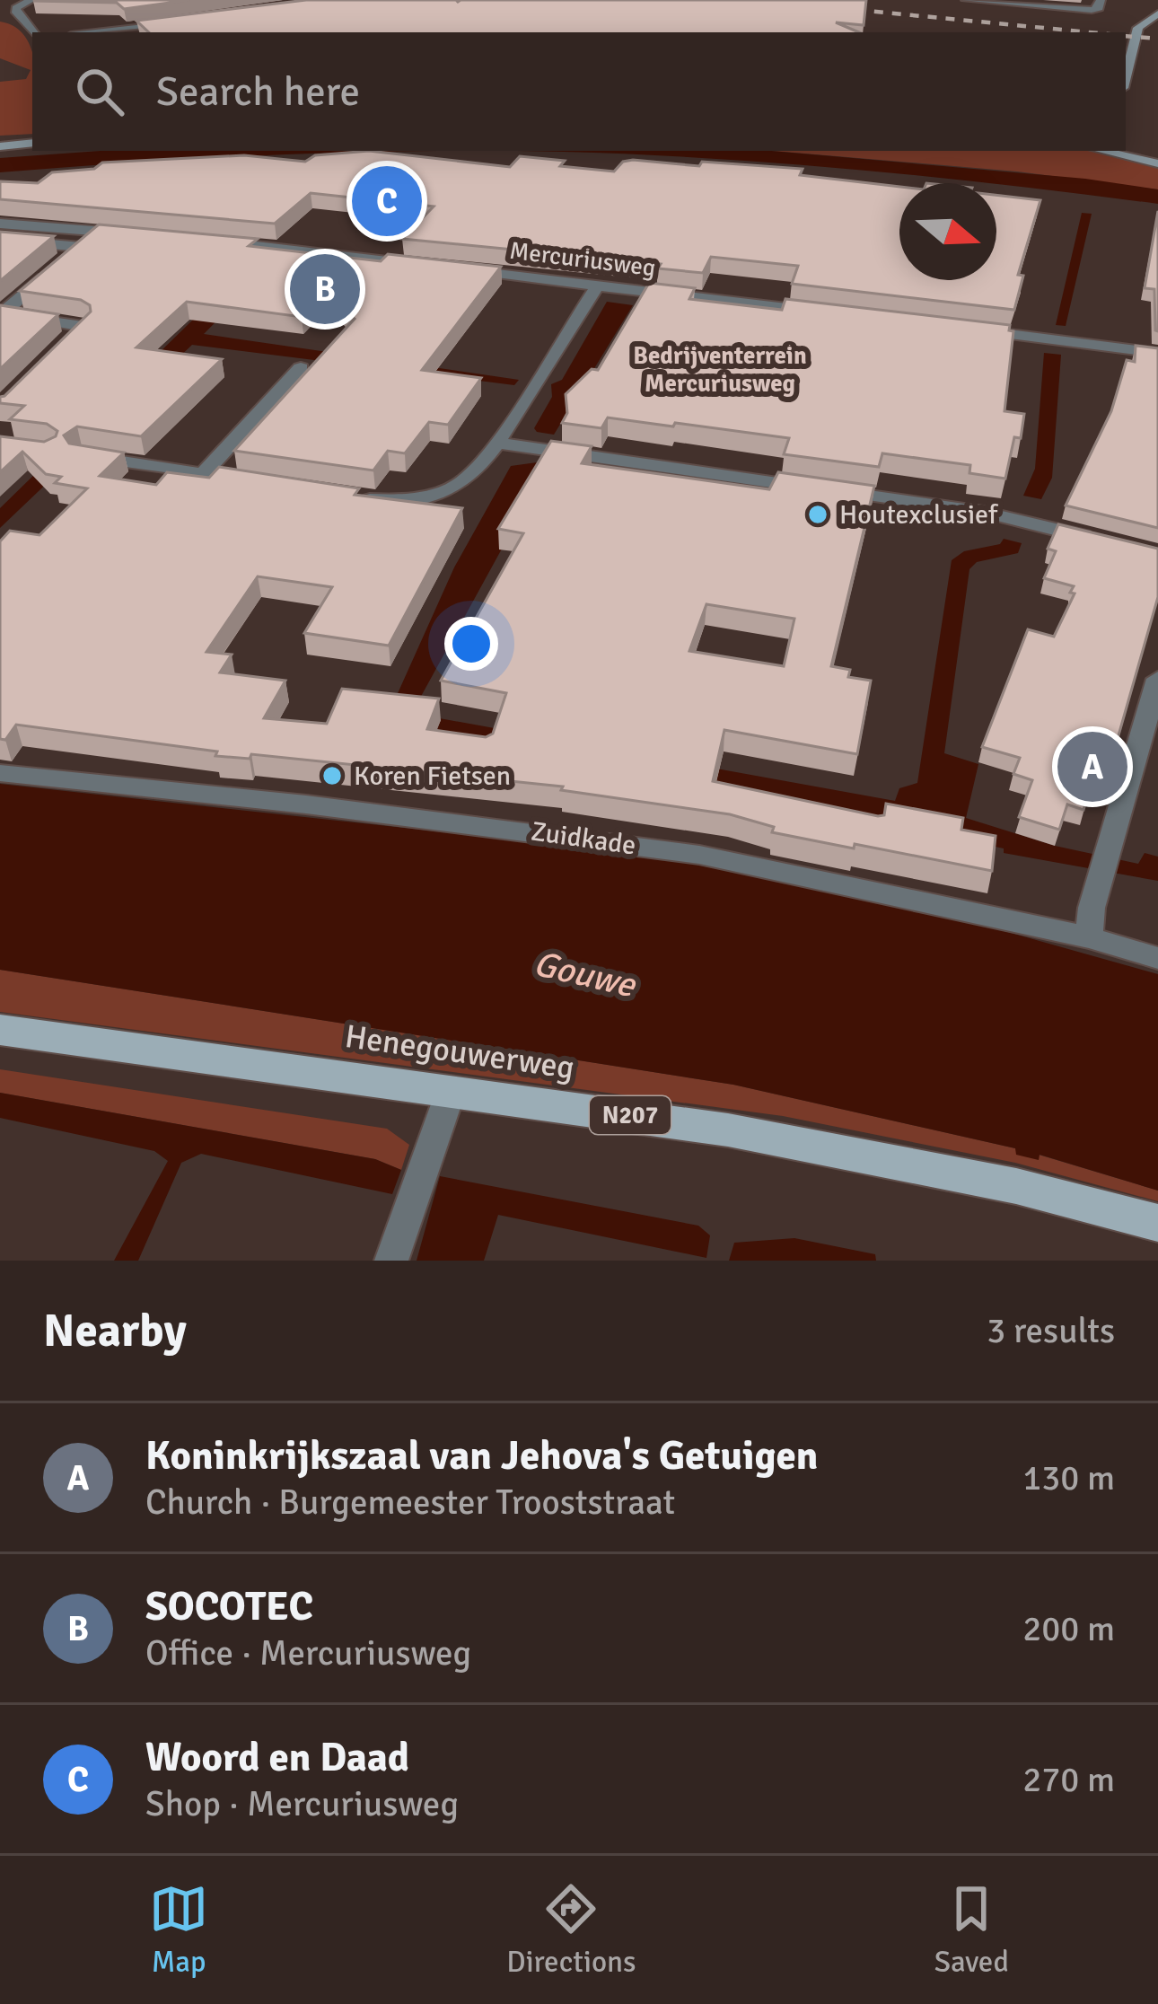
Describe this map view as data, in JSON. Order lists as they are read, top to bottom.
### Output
{
  "streets": {
    "main road": ["Henegouwerweg", "N207"],
    "street": ["Mercuriusweg", "Zuidkade"]
  },
  "districts": ["Bedrijventerrein Mercuriusweg"],
  "water": ["Gouwe"],
  "places": ["Houtexclusief", "Koren Fietsen"],
  "north": "right",
  "page": {
    "search": "Search here",
    "pins": ["C", "B", "A"],
    "heading": ["Nearby", "3 results"],
    "list": [
      {
        "mark": "A",
        "name": "Koninkrijkszaal van Jehova's Getuigen",
        "note": "Church · Burgemeester Trooststraat",
        "value": "130 m"
      },
      {
        "mark": "B",
        "name": "SOCOTEC",
        "note": "Office · Mercuriusweg",
        "value": "200 m"
      },
      {
        "mark": "C",
        "name": "Woord en Daad",
        "note": "Shop · Mercuriusweg",
        "value": "270 m"
      }
    ],
    "nav": ["Map", "Directions", "Saved"]
  }
}
